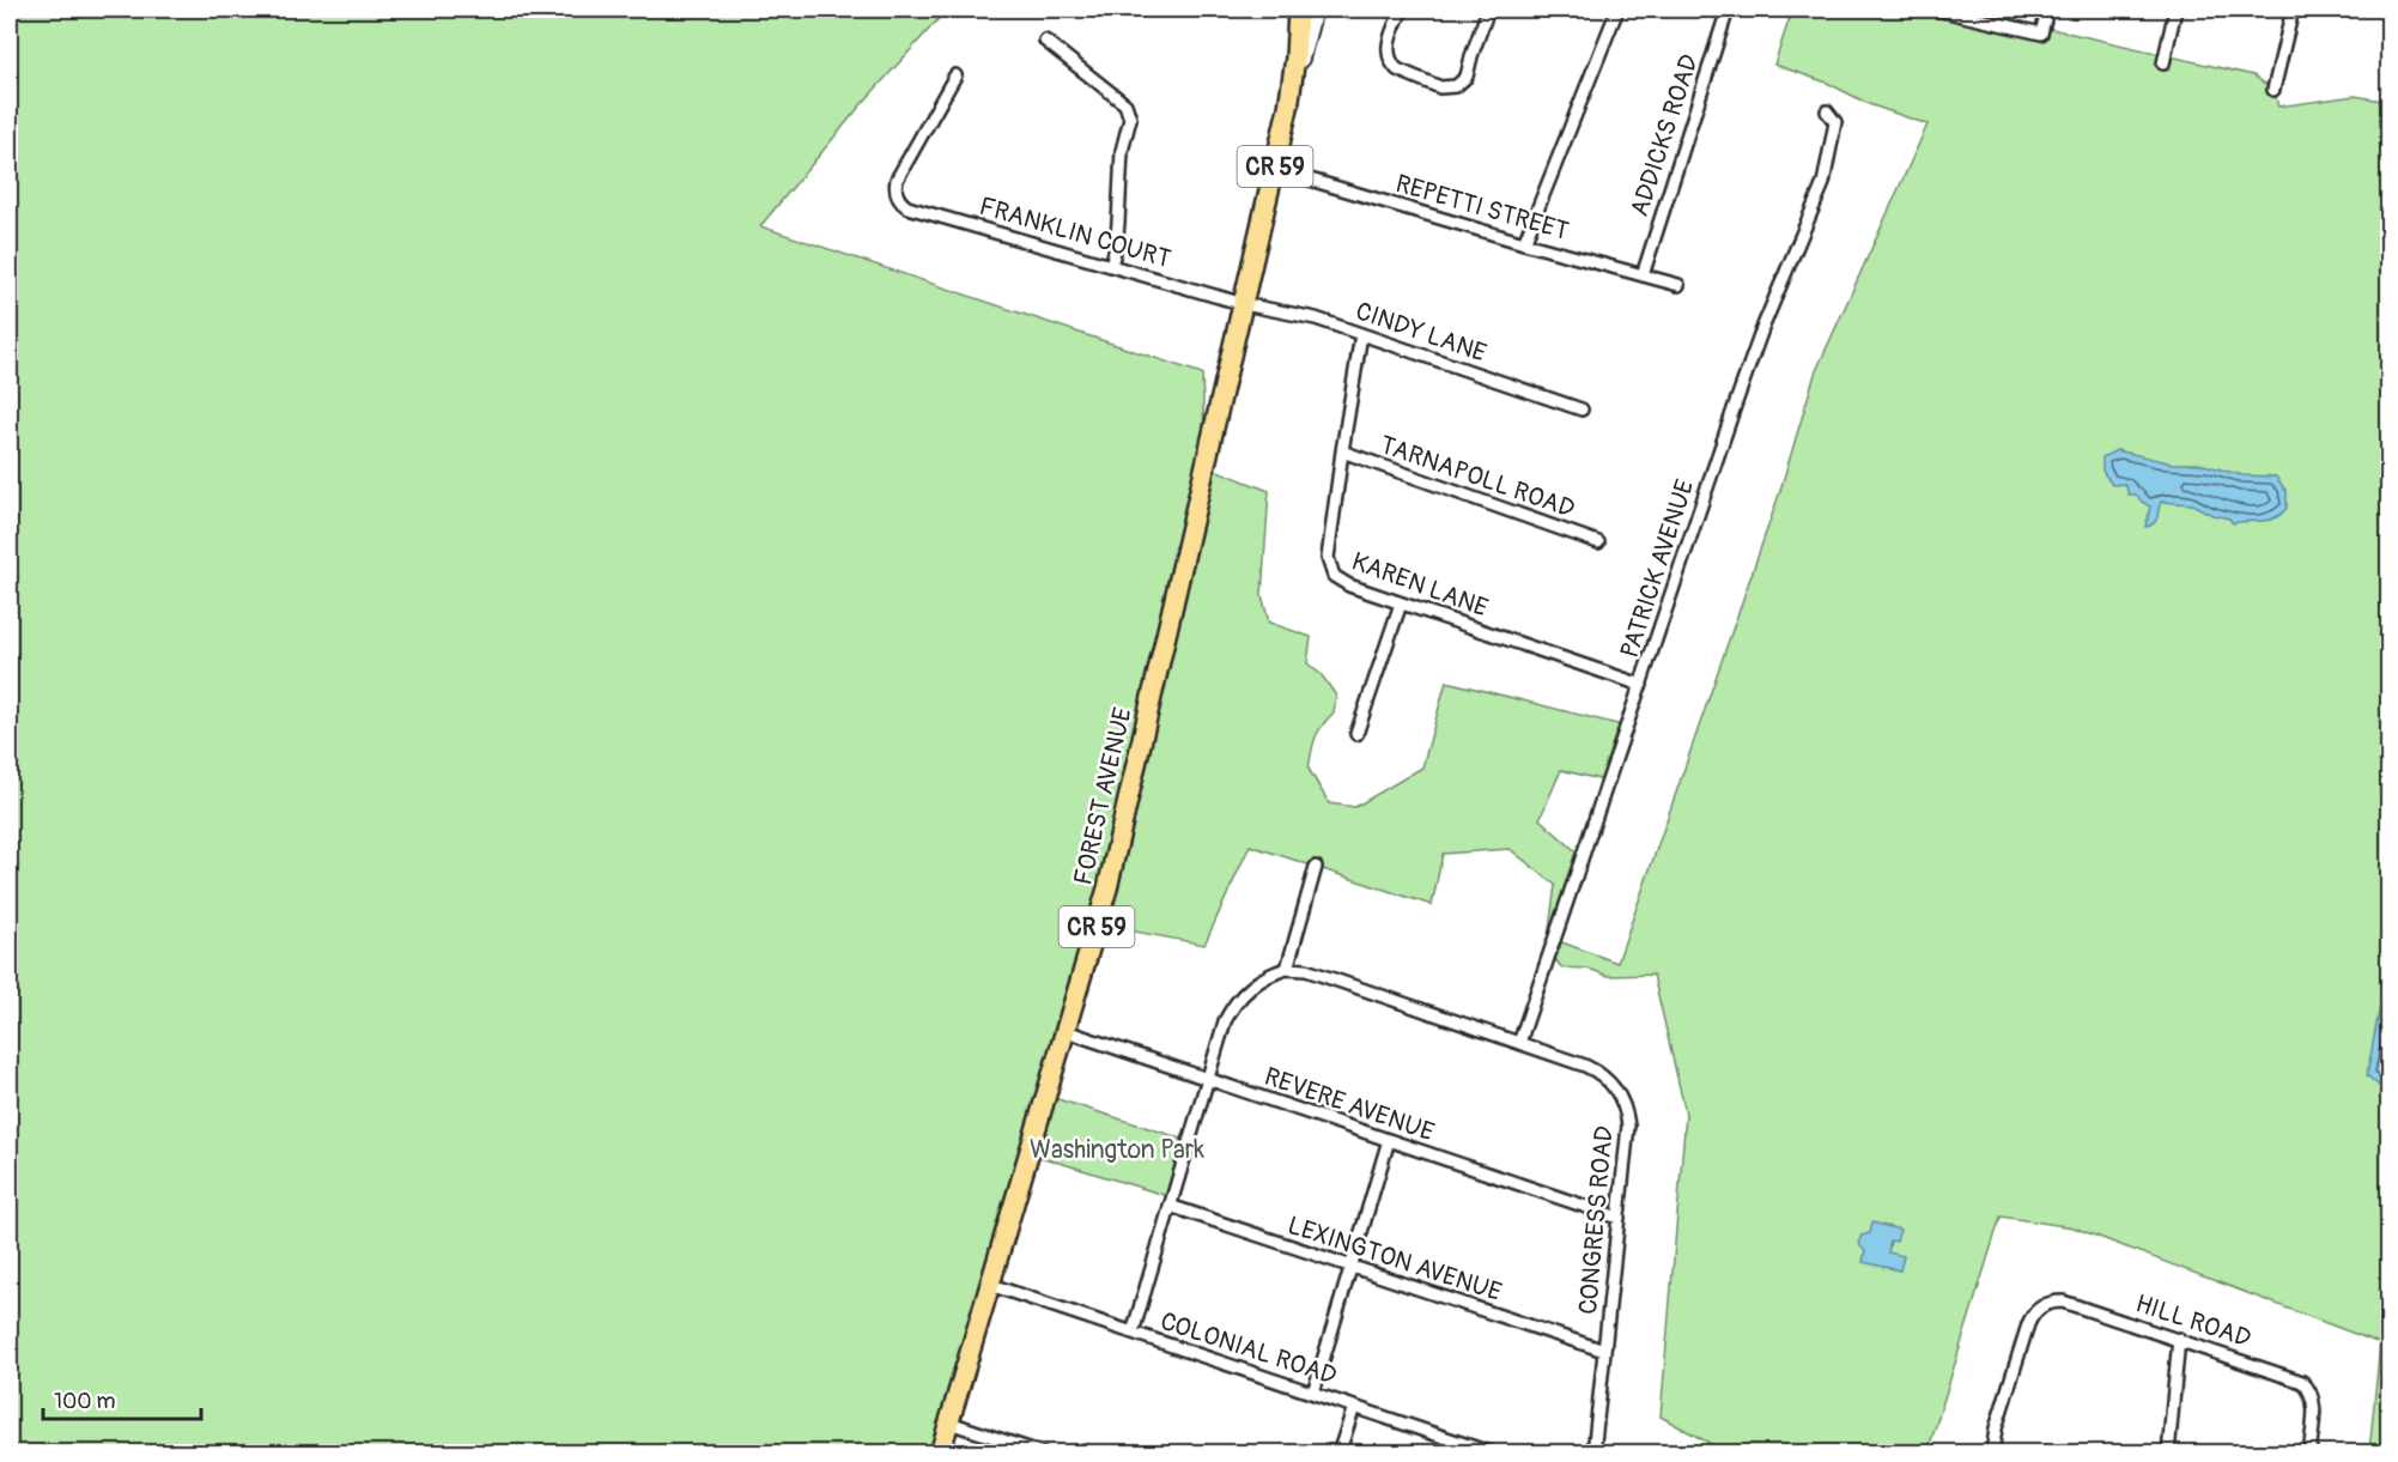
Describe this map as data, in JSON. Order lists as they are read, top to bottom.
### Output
{
  "streets": {
    "main road": ["CR 59", "FOREST AVENUE"],
    "street": [
      "ADDICKS ROAD",
      "REPETTI STREET",
      "FRANKLIN COURT",
      "CINDY LANE",
      "TARNAPOLL ROAD",
      "PATRICK AVENUE",
      "KAREN LANE",
      "REVERE AVENUE",
      "CONGRESS ROAD",
      "LEXINGTON AVENUE",
      "HILL ROAD",
      "COLONIAL ROAD"
    ]
  },
  "crossings": [
    ["ADDICKS ROAD", "REPETTI STREET"],
    ["CR 59", "REPETTI STREET"],
    ["CR 59", "FRANKLIN COURT"],
    ["CR 59", "CINDY LANE"],
    ["CR 59", "FOREST AVENUE"],
    ["FRANKLIN COURT", "CINDY LANE"],
    ["FRANKLIN COURT", "FOREST AVENUE"],
    ["CINDY LANE", "KAREN LANE"],
    ["CINDY LANE", "FOREST AVENUE"],
    ["TARNAPOLL ROAD", "KAREN LANE"],
    ["PATRICK AVENUE", "KAREN LANE"],
    ["PATRICK AVENUE", "CONGRESS ROAD"],
    ["FOREST AVENUE", "REVERE AVENUE"],
    ["FOREST AVENUE", "COLONIAL ROAD"],
    ["REVERE AVENUE", "CONGRESS ROAD"],
    ["CONGRESS ROAD", "LEXINGTON AVENUE"]
  ],
  "parks": ["Washington Park"],
  "scale_bar": "100 m"
}
